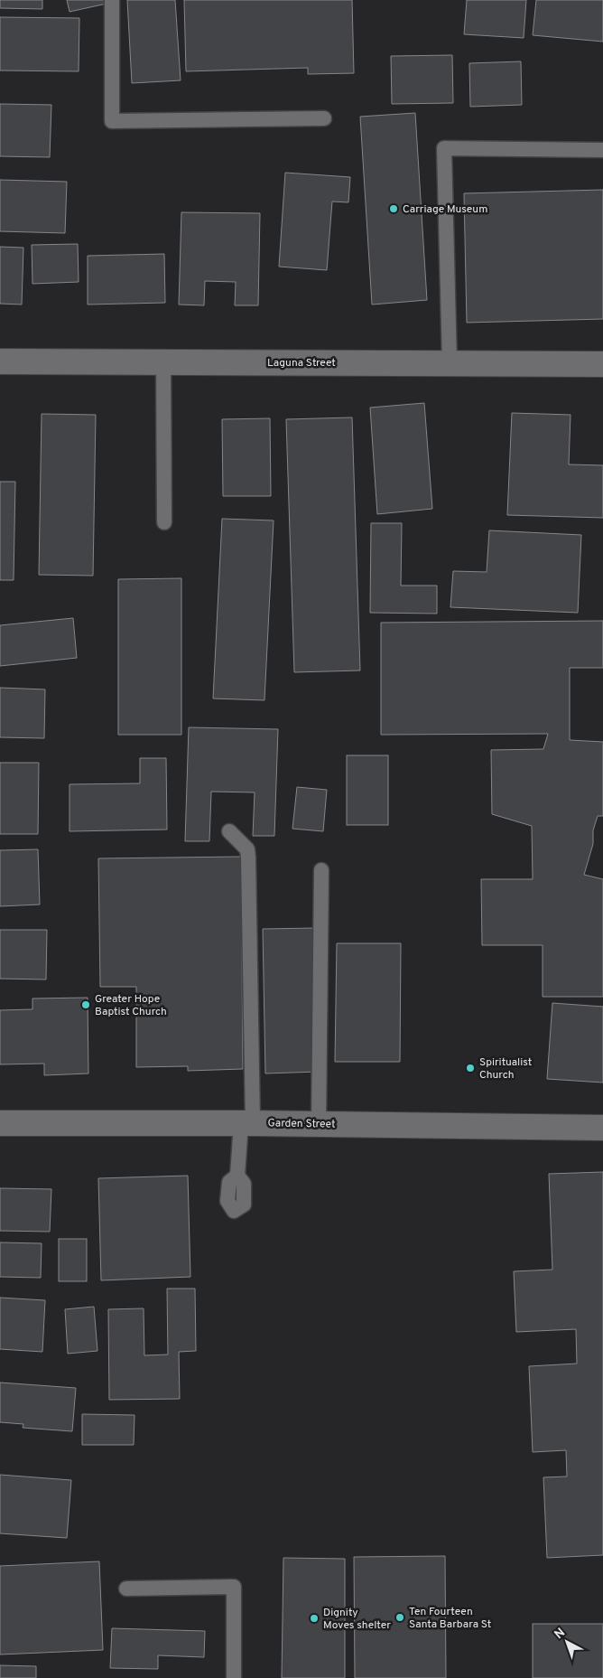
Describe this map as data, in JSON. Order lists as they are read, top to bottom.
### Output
{
  "streets": {
    "street": ["Laguna Street", "Garden Street"]
  },
  "places": [
    "Carriage Museum",
    "Greater Hope Baptist Church",
    "Spiritualist Church",
    "Ten Fourteen Santa Barbara St",
    "Dignity Moves shelter"
  ],
  "north": "top left"
}
